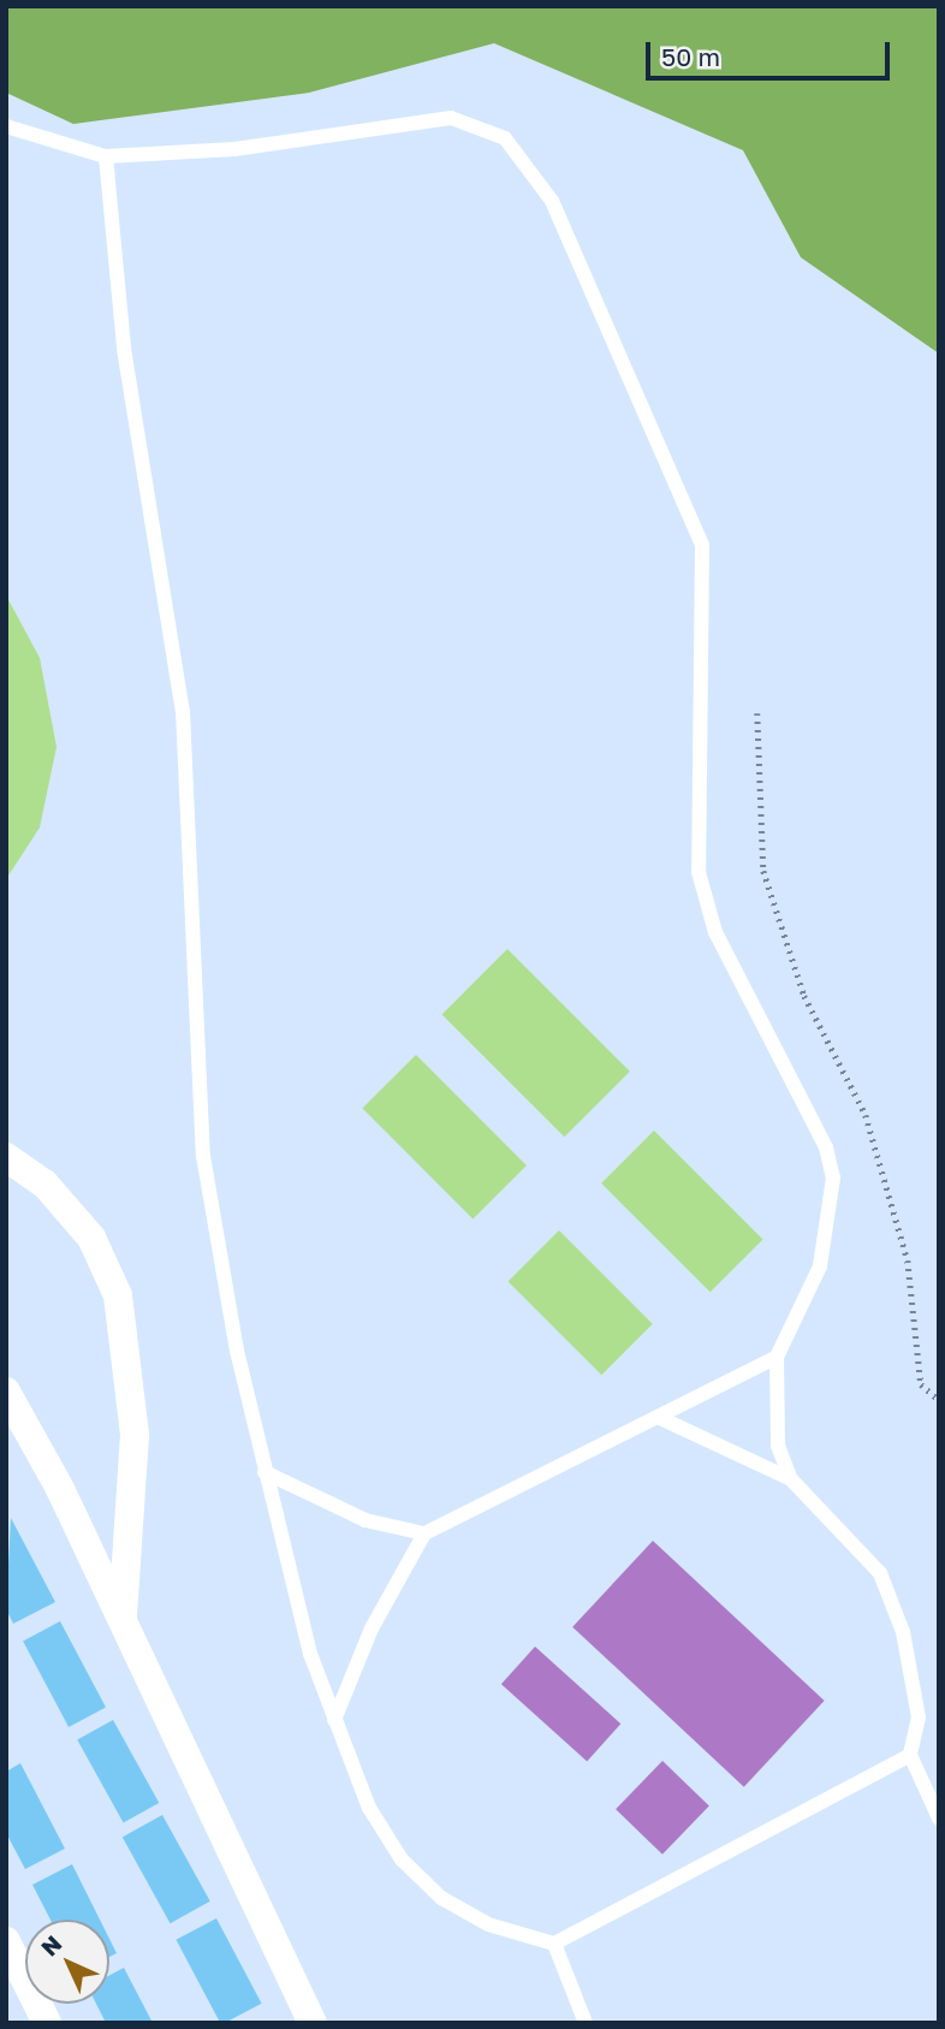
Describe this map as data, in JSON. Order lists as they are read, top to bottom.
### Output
{
  "scale_bar": "50 m",
  "north": "top left"
}
